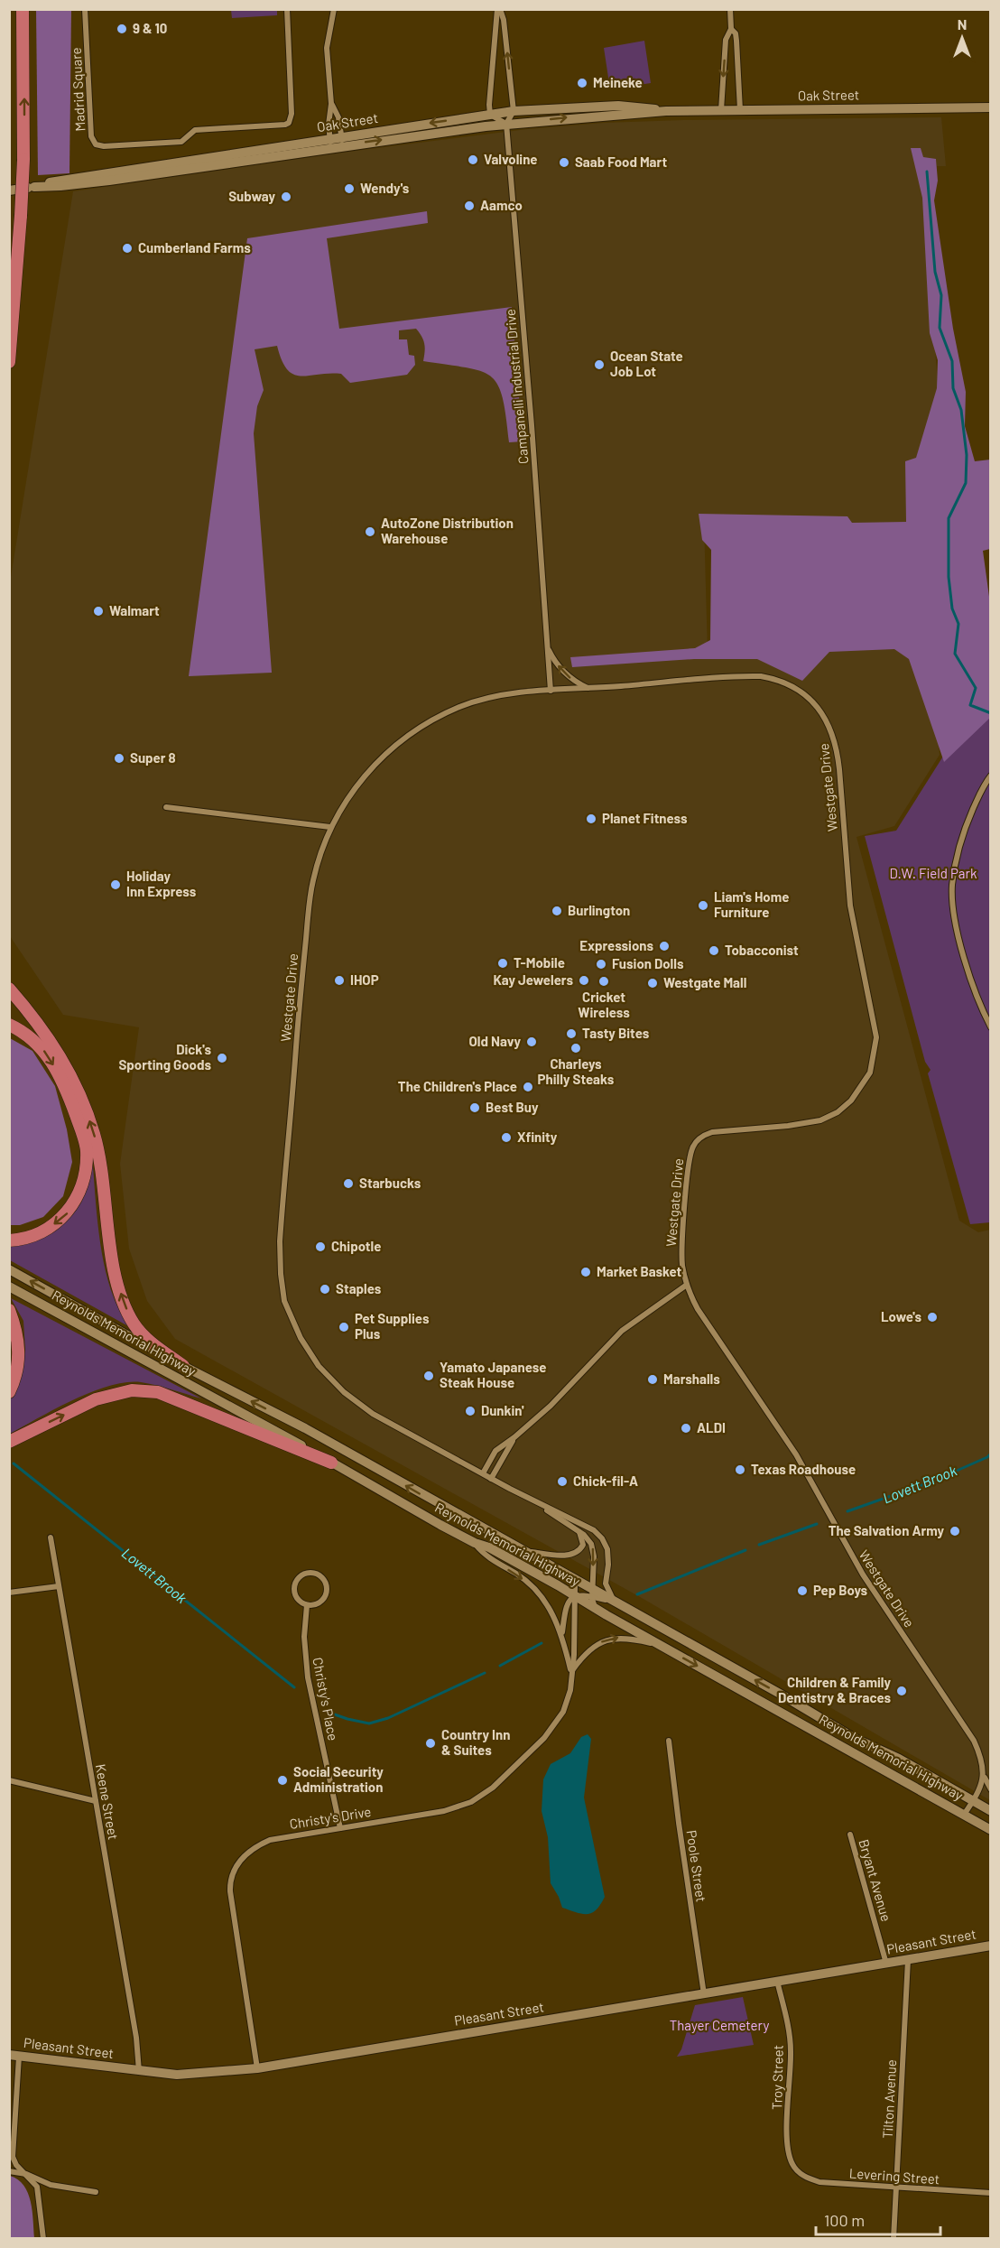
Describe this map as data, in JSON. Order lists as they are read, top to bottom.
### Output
{
  "streets": {
    "main road": ["Oak Street", "Reynolds Memorial Highway", "Pleasant Street"],
    "street": [
      "Madrid Square",
      "Campanelli Industrial Drive",
      "Westgate Drive",
      "Christy's Place",
      "Keene Street",
      "Christy's Drive",
      "Poole Street",
      "Bryant Avenue",
      "Troy Street",
      "Tilton Avenue",
      "Levering Street"
    ]
  },
  "crossings": [
    ["Oak Street", "Campanelli Industrial Drive"],
    ["Campanelli Industrial Drive", "Westgate Drive"],
    ["Westgate Drive", "Reynolds Memorial Highway"],
    ["Reynolds Memorial Highway", "Christy's Drive"],
    ["Christy's Place", "Christy's Drive"],
    ["Keene Street", "Pleasant Street"],
    ["Christy's Drive", "Pleasant Street"],
    ["Poole Street", "Pleasant Street"],
    ["Bryant Avenue", "Pleasant Street"],
    ["Pleasant Street", "Troy Street"],
    ["Pleasant Street", "Tilton Avenue"],
    ["Troy Street", "Levering Street"],
    ["Tilton Avenue", "Levering Street"]
  ],
  "water": ["Lovett Brook"],
  "parks": ["D.W. Field Park", "Thayer Cemetery"],
  "places": [
    "9 & 10",
    "Meineke",
    "Valvoline",
    "Saab Food Mart",
    "Wendy's",
    "Subway",
    "Aamco",
    "Cumberland Farms",
    "Ocean State Job Lot",
    "AutoZone Distribution Warehouse",
    "Walmart",
    "Super 8",
    "Planet Fitness",
    "Holiday Inn Express",
    "Liam's Home Furniture",
    "Burlington",
    "Expressions",
    "Tobacconist",
    "T-Mobile",
    "Fusion Dolls",
    "IHOP",
    "Kay Jewelers",
    "Cricket Wireless",
    "Westgate Mall",
    "Tasty Bites",
    "Old Navy",
    "Charleys Philly Steaks",
    "Dick's Sporting Goods",
    "The Children's Place",
    "Best Buy",
    "Xfinity",
    "Starbucks",
    "Chipotle",
    "Market Basket",
    "Staples",
    "Lowe's",
    "Pet Supplies Plus",
    "Yamato Japanese Steak House",
    "Marshalls",
    "Dunkin'",
    "ALDI",
    "Texas Roadhouse",
    "Chick-fil-A",
    "The Salvation Army",
    "Pep Boys",
    "Children & Family Dentistry & Braces",
    "Country Inn & Suites",
    "Social Security Administration"
  ],
  "scale_bar": "100 m",
  "north": "top"
}
